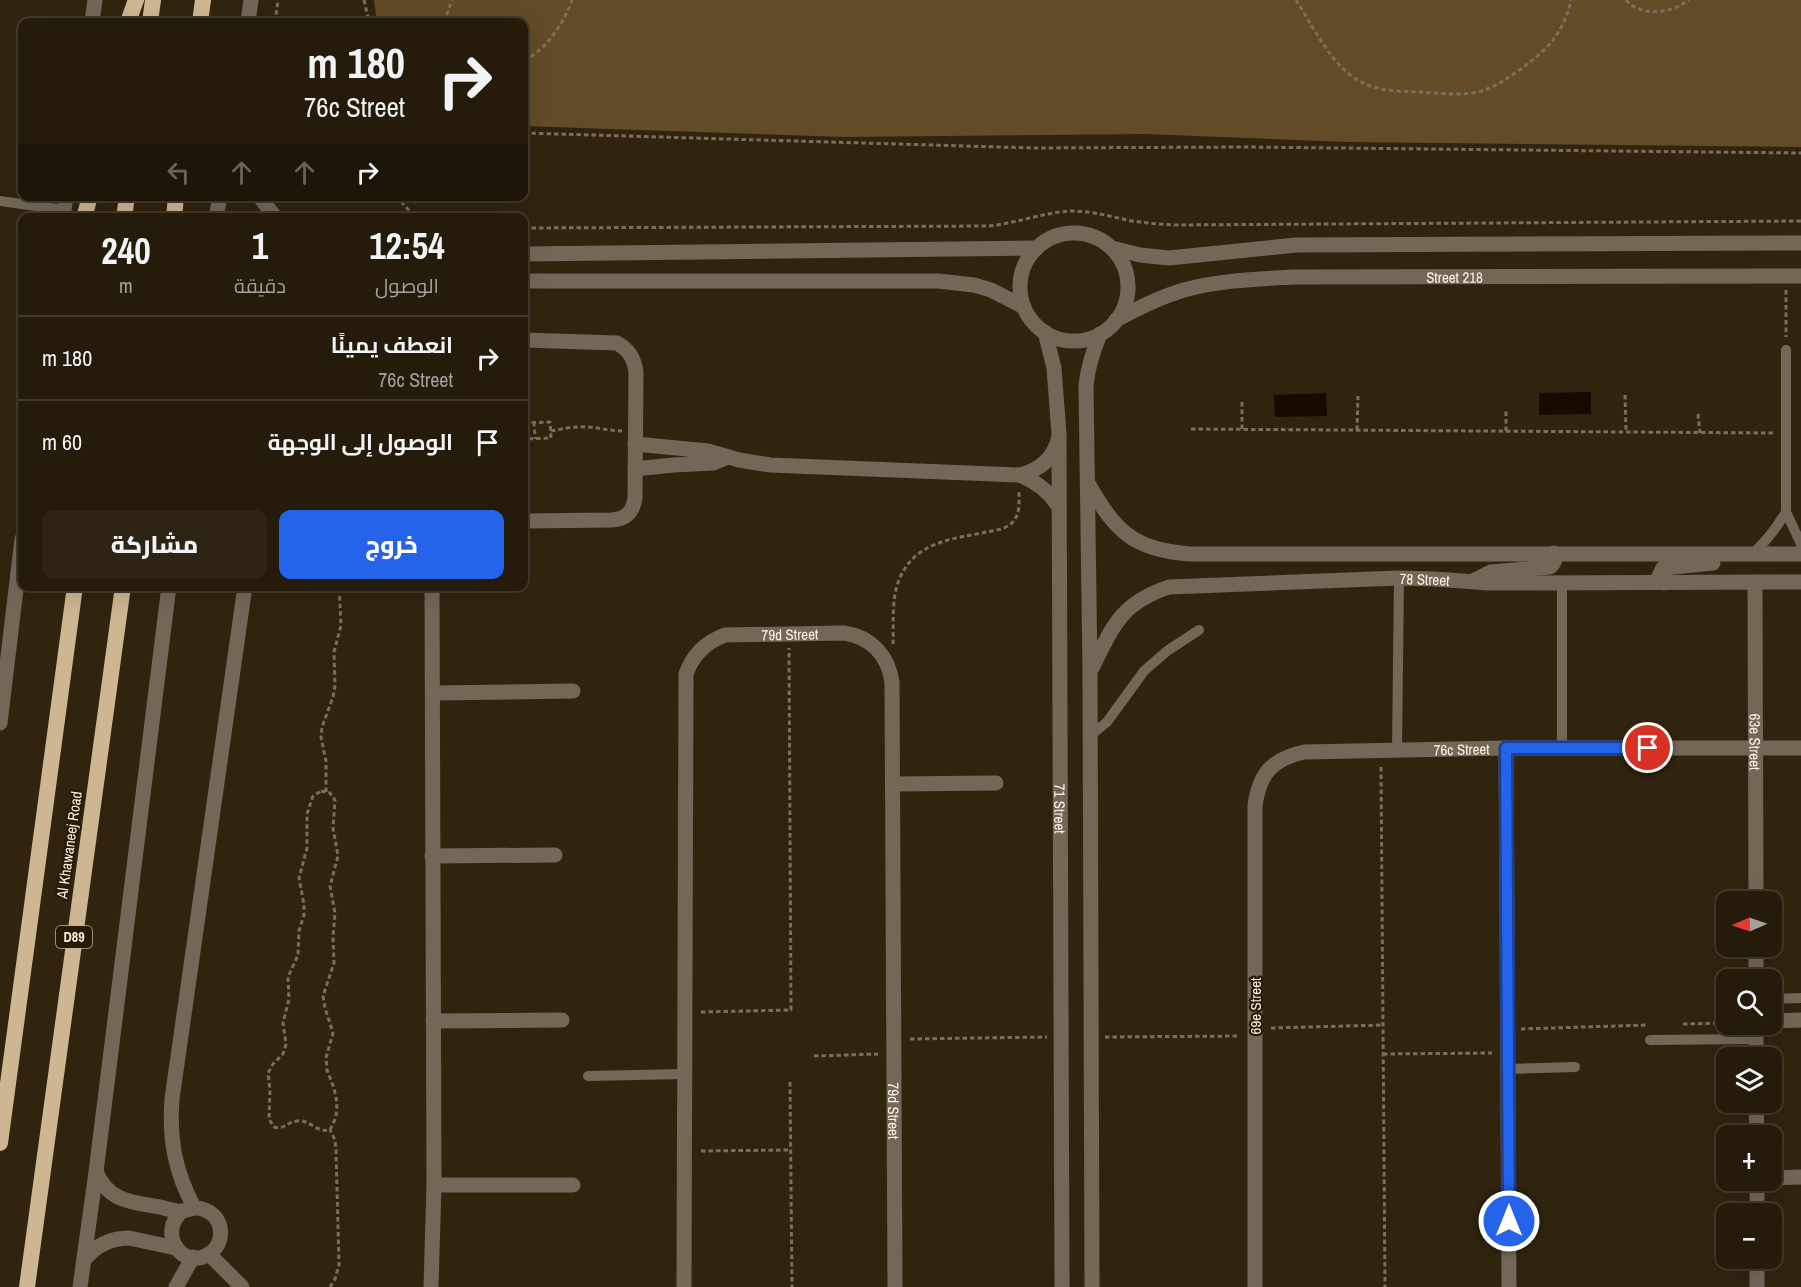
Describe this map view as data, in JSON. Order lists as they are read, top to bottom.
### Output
{
  "streets": {
    "highway": ["Al Khawaneej Road", "D89"],
    "street": [
      "Street 218",
      "78 Street",
      "79d Street",
      "63e Street",
      "76c Street",
      "71 Street",
      "69e Street"
    ]
  },
  "crossings": [
    ["Street 218", "71 Street"],
    ["78 Street", "63e Street"],
    ["78 Street", "71 Street"],
    ["63e Street", "76c Street"],
    ["76c Street", "69e Street"]
  ],
  "north": "left",
  "page": {
    "turn": ["180 m", "76c Street"],
    "eta": [
      "12:54",
      "الوصول",
      "1",
      "دقيقة",
      "240",
      "m"
    ],
    "list": [
      {
        "name": "انعطف يمينًا",
        "note": "76c Street",
        "value": "180 m"
      },
      {
        "name": "الوصول إلى الوجهة",
        "value": "60 m"
      }
    ],
    "buttons": ["خروج", "مشاركة"],
    "map_buttons": ["+", "−"]
  }
}
